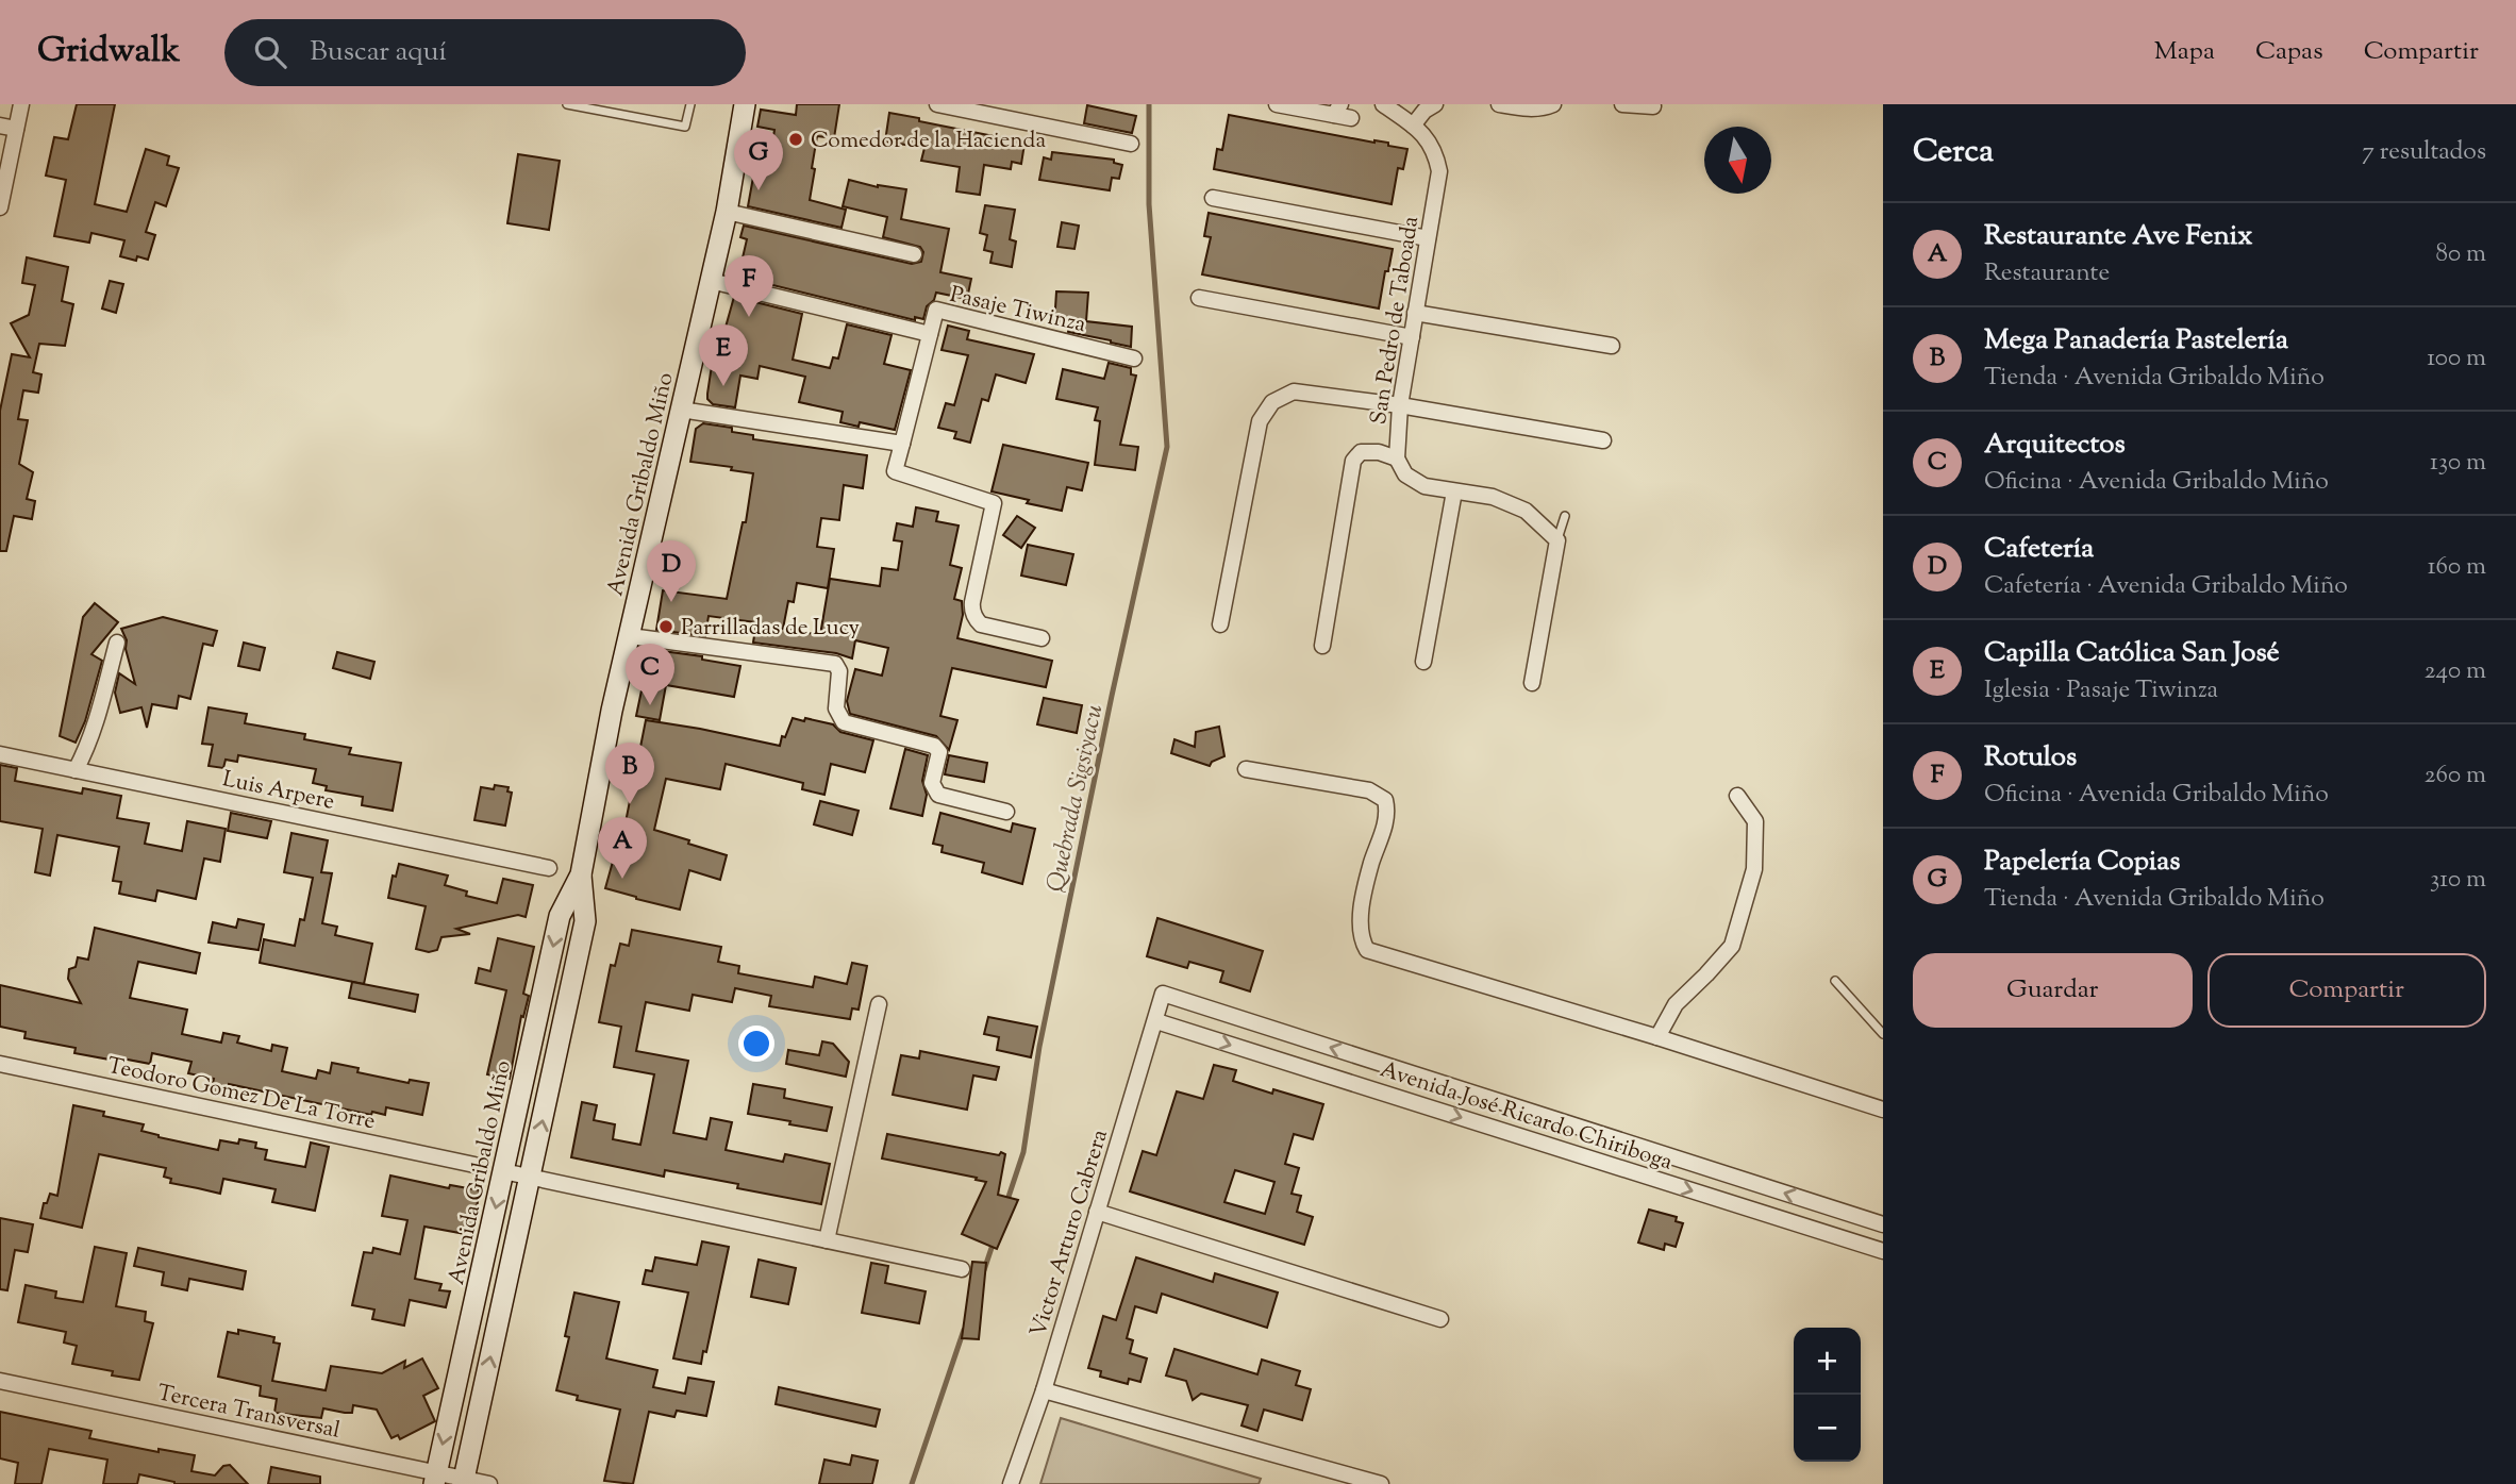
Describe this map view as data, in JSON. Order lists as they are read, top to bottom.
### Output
{
  "streets": {
    "street": [
      "Pasaje Tiwinza",
      "San Pedro de Taboada",
      "Avenida Gribaldo Miño",
      "Luis Arpere",
      "Teodoro Gomez De La Torre",
      "Avenida José Ricardo Chiriboga",
      "Victor Arturo Cabrera",
      "Tercera Transversal"
    ]
  },
  "crossings": [
    ["Avenida Gribaldo Miño", "Tercera Transversal"],
    ["Avenida José Ricardo Chiriboga", "Victor Arturo Cabrera"]
  ],
  "water": ["Quebrada Sigsiyacu"],
  "places": ["Comedor de la Hacienda", "Parrilladas de Lucy"],
  "north": "bottom",
  "page": {
    "header": "Gridwalk",
    "search": "Buscar aquí",
    "nav": ["Mapa", "Capas", "Compartir"],
    "heading": ["Cerca", "7 resultados"],
    "pins": [
      "G",
      "F",
      "E",
      "D",
      "C",
      "B",
      "A"
    ],
    "list": [
      {
        "mark": "A",
        "name": "Restaurante Ave Fenix",
        "note": "Restaurante",
        "value": "80 m"
      },
      {
        "mark": "B",
        "name": "Mega Panadería Pastelería",
        "note": "Tienda · Avenida Gribaldo Miño",
        "value": "100 m"
      },
      {
        "mark": "C",
        "name": "Arquitectos",
        "note": "Oficina · Avenida Gribaldo Miño",
        "value": "130 m"
      },
      {
        "mark": "D",
        "name": "Cafetería",
        "note": "Cafetería · Avenida Gribaldo Miño",
        "value": "160 m"
      },
      {
        "mark": "E",
        "name": "Capilla Católica San José",
        "note": "Iglesia · Pasaje Tiwinza",
        "value": "240 m"
      },
      {
        "mark": "F",
        "name": "Rotulos",
        "note": "Oficina · Avenida Gribaldo Miño",
        "value": "260 m"
      },
      {
        "mark": "G",
        "name": "Papelería Copias",
        "note": "Tienda · Avenida Gribaldo Miño",
        "value": "310 m"
      }
    ],
    "buttons": ["Guardar", "Compartir"],
    "map_buttons": ["+", "−"]
  }
}
